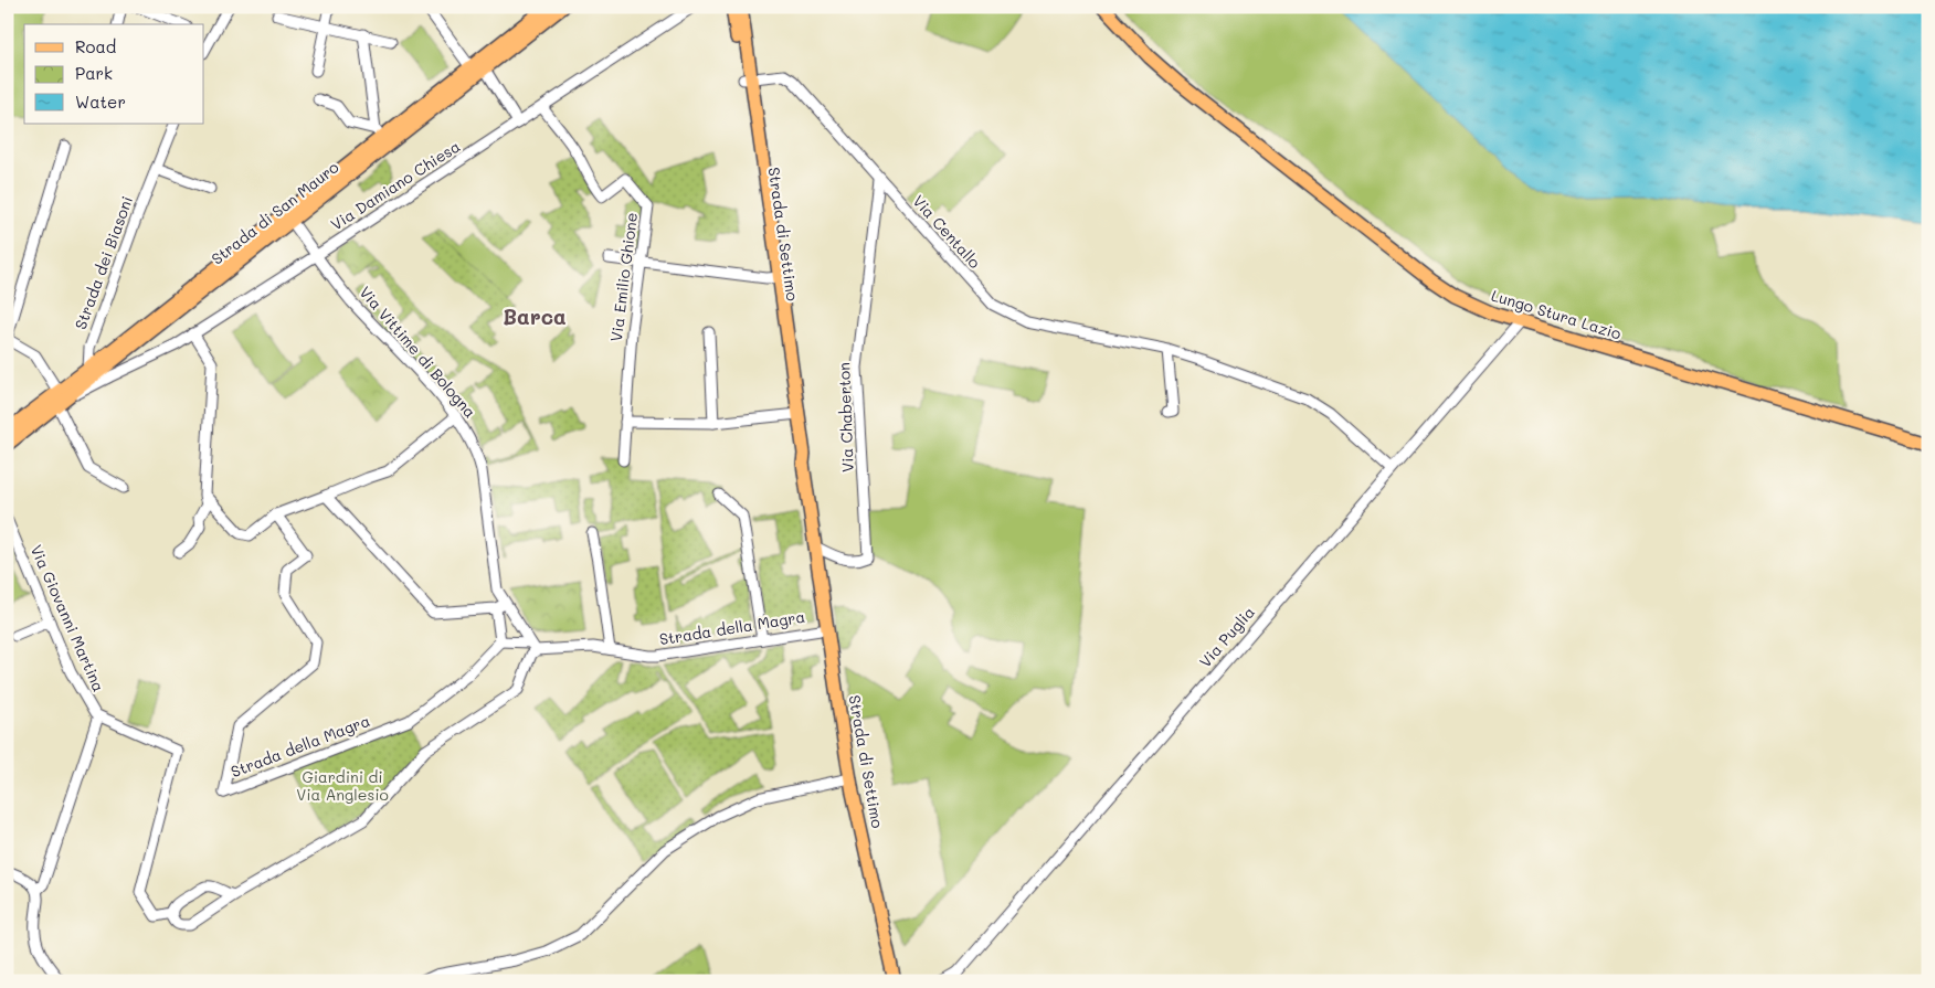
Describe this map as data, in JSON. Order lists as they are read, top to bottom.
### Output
{
  "streets": {
    "main road": ["Strada di San Mauro", "Strada di Settimo", "Lungo Stura Lazio"],
    "street": [
      "Via Damiano Chiesa",
      "Via Centallo",
      "Strada dei Biasoni",
      "Via Emilio Ghione",
      "Via Vittime di Bologna",
      "Via Chaberton",
      "Via Giovanni Martina",
      "Strada della Magra",
      "Via Puglia"
    ]
  },
  "crossings": [
    ["Via Damiano Chiesa", "Strada di San Mauro"],
    ["Via Damiano Chiesa", "Strada dei Biasoni"],
    ["Via Damiano Chiesa", "Via Emilio Ghione"],
    ["Via Damiano Chiesa", "Via Vittime di Bologna"],
    ["Strada di San Mauro", "Strada dei Biasoni"],
    ["Strada di San Mauro", "Via Vittime di Bologna"],
    ["Via Centallo", "Strada di Settimo"],
    ["Via Centallo", "Via Chaberton"],
    ["Via Centallo", "Via Puglia"],
    ["Strada di Settimo", "Via Chaberton"],
    ["Strada di Settimo", "Strada della Magra"],
    ["Lungo Stura Lazio", "Via Puglia"],
    ["Via Vittime di Bologna", "Strada della Magra"]
  ],
  "districts": ["Barca"],
  "parks": ["Giardini di Via Anglesio"],
  "legend": ["Road", "Park", "Water"]
}
